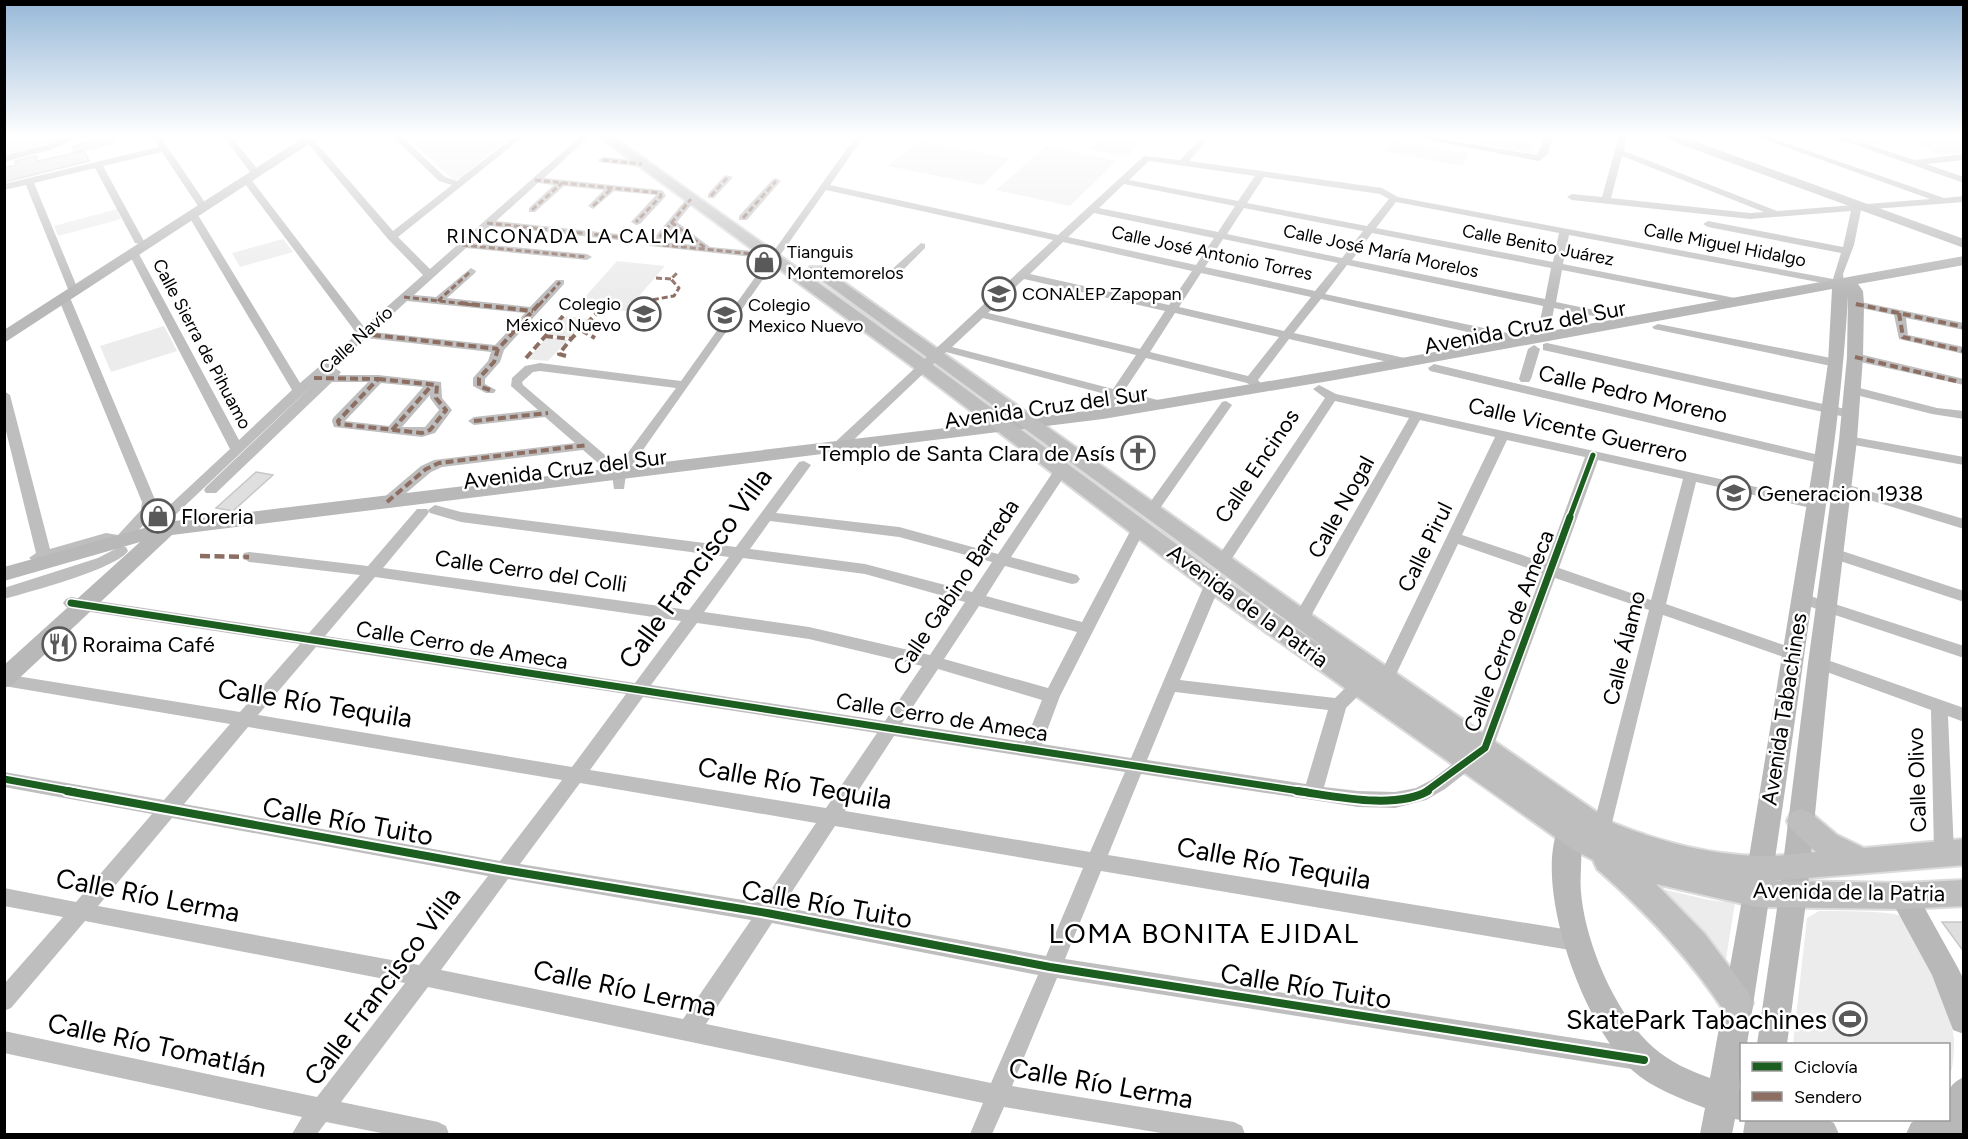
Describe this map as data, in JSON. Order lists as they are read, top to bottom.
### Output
{
  "streets": {
    "main road": ["Avenida Cruz del Sur", "Avenida de la Patria", "Avenida Tabachines"],
    "street": [
      "Calle Benito Juárez",
      "Calle Miguel Hidalgo",
      "Calle José María Morelos",
      "Calle José Antonio Torres",
      "Calle Navío",
      "Calle Sierra de Pihuamo",
      "Calle Pedro Moreno",
      "Calle Vicente Guerrero",
      "Calle Encinos",
      "Calle Nogal",
      "Calle Pirul",
      "Calle Francisco Villa",
      "Calle Cerro del Colli",
      "Calle Gabino Barreda",
      "Calle Cerro de Ameca",
      "Calle Álamo",
      "Calle Río Tequila",
      "Calle Olivo",
      "Calle Río Tuito",
      "Calle Río Lerma",
      "Calle Río Tomatlán"
    ]
  },
  "crossings": [
    ["Calle Benito Juárez", "Avenida Cruz del Sur"],
    ["Calle Miguel Hidalgo", "Avenida Cruz del Sur"],
    ["Calle Miguel Hidalgo", "Avenida Tabachines"],
    ["Calle José María Morelos", "Avenida Cruz del Sur"],
    ["Calle José Antonio Torres", "Avenida Cruz del Sur"],
    ["Calle José Antonio Torres", "Avenida Tabachines"],
    ["Avenida Cruz del Sur", "Calle Navío"],
    ["Avenida Cruz del Sur", "Calle Pedro Moreno"],
    ["Avenida Cruz del Sur", "Calle Vicente Guerrero"],
    ["Avenida Cruz del Sur", "Calle Encinos"],
    ["Avenida Cruz del Sur", "Calle Francisco Villa"],
    ["Avenida Cruz del Sur", "Avenida de la Patria"],
    ["Avenida Cruz del Sur", "Avenida Tabachines"],
    ["Calle Navío", "Calle Sierra de Pihuamo"],
    ["Calle Pedro Moreno", "Avenida Tabachines"],
    ["Calle Vicente Guerrero", "Calle Encinos"],
    ["Calle Vicente Guerrero", "Calle Nogal"],
    ["Calle Vicente Guerrero", "Calle Pirul"],
    ["Calle Vicente Guerrero", "Calle Cerro de Ameca"],
    ["Calle Vicente Guerrero", "Calle Álamo"],
    ["Calle Vicente Guerrero", "Avenida Tabachines"],
    ["Calle Encinos", "Avenida de la Patria"],
    ["Calle Encinos", "Calle Cerro de Ameca"],
    ["Calle Encinos", "Calle Río Tequila"],
    ["Calle Encinos", "Calle Río Tuito"],
    ["Calle Encinos", "Calle Río Lerma"],
    ["Calle Nogal", "Avenida de la Patria"],
    ["Calle Pirul", "Avenida de la Patria"],
    ["Calle Francisco Villa", "Calle Cerro del Colli"],
    ["Calle Francisco Villa", "Calle Cerro de Ameca"],
    ["Calle Francisco Villa", "Calle Río Tequila"],
    ["Calle Francisco Villa", "Calle Río Tuito"],
    ["Calle Francisco Villa", "Calle Río Lerma"],
    ["Calle Francisco Villa", "Calle Río Tomatlán"],
    ["Calle Cerro del Colli", "Calle Gabino Barreda"],
    ["Calle Gabino Barreda", "Avenida de la Patria"],
    ["Calle Gabino Barreda", "Calle Cerro de Ameca"],
    ["Calle Gabino Barreda", "Calle Río Tequila"],
    ["Calle Gabino Barreda", "Calle Río Tuito"],
    ["Calle Gabino Barreda", "Calle Río Lerma"],
    ["Avenida de la Patria", "Calle Cerro de Ameca"],
    ["Avenida de la Patria", "Calle Álamo"],
    ["Avenida de la Patria", "Avenida Tabachines"],
    ["Avenida de la Patria", "Calle Olivo"]
  ],
  "districts": ["RINCONADA LA CALMA", "LOMA BONITA EJIDAL"],
  "places": {
    "shop": ["Tianguis Montemorelos", "Floreria"],
    "school or university": [
      "CONALEP Zapopan",
      "Colegio México Nuevo",
      "Colegio Mexico Nuevo",
      "Generacion 1938"
    ],
    "church": ["Templo de Santa Clara de Asís"],
    "restaurant": ["Roraima Café"],
    "sports": ["SkatePark Tabachines"]
  },
  "legend": ["Ciclovía", "Sendero"]
}
